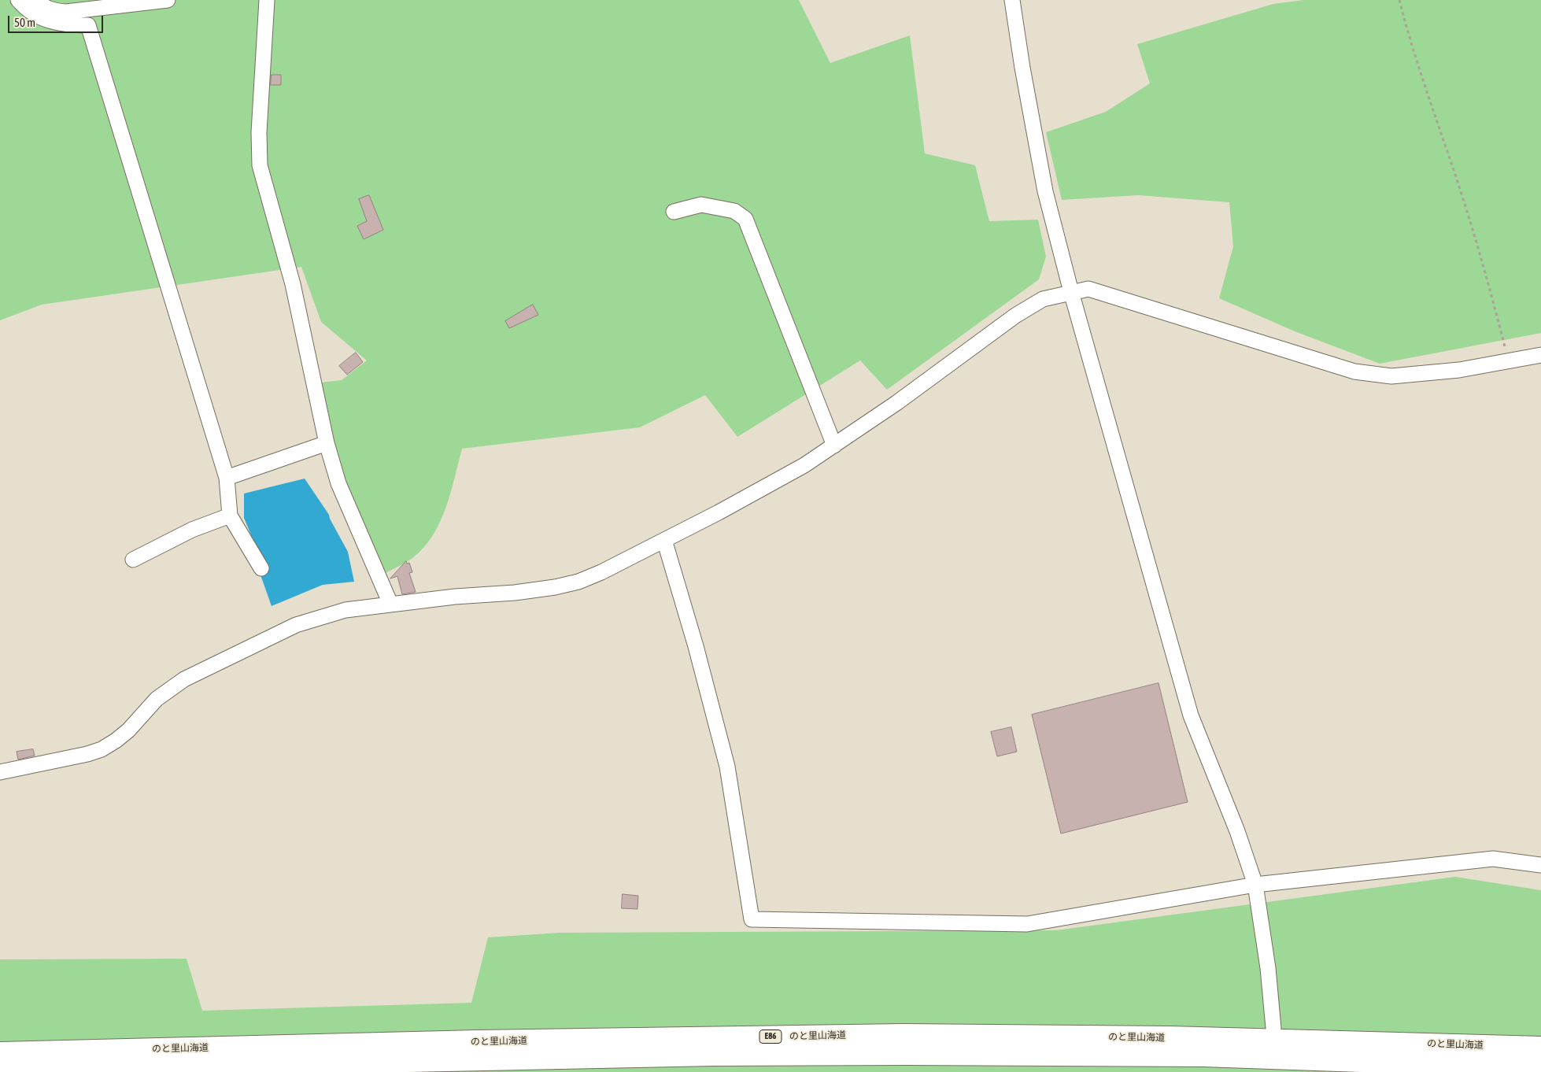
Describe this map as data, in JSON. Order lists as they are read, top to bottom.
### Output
{
  "streets": {
    "highway": ["のと里山海道", "E86"]
  },
  "scale_bar": "50 m"
}
